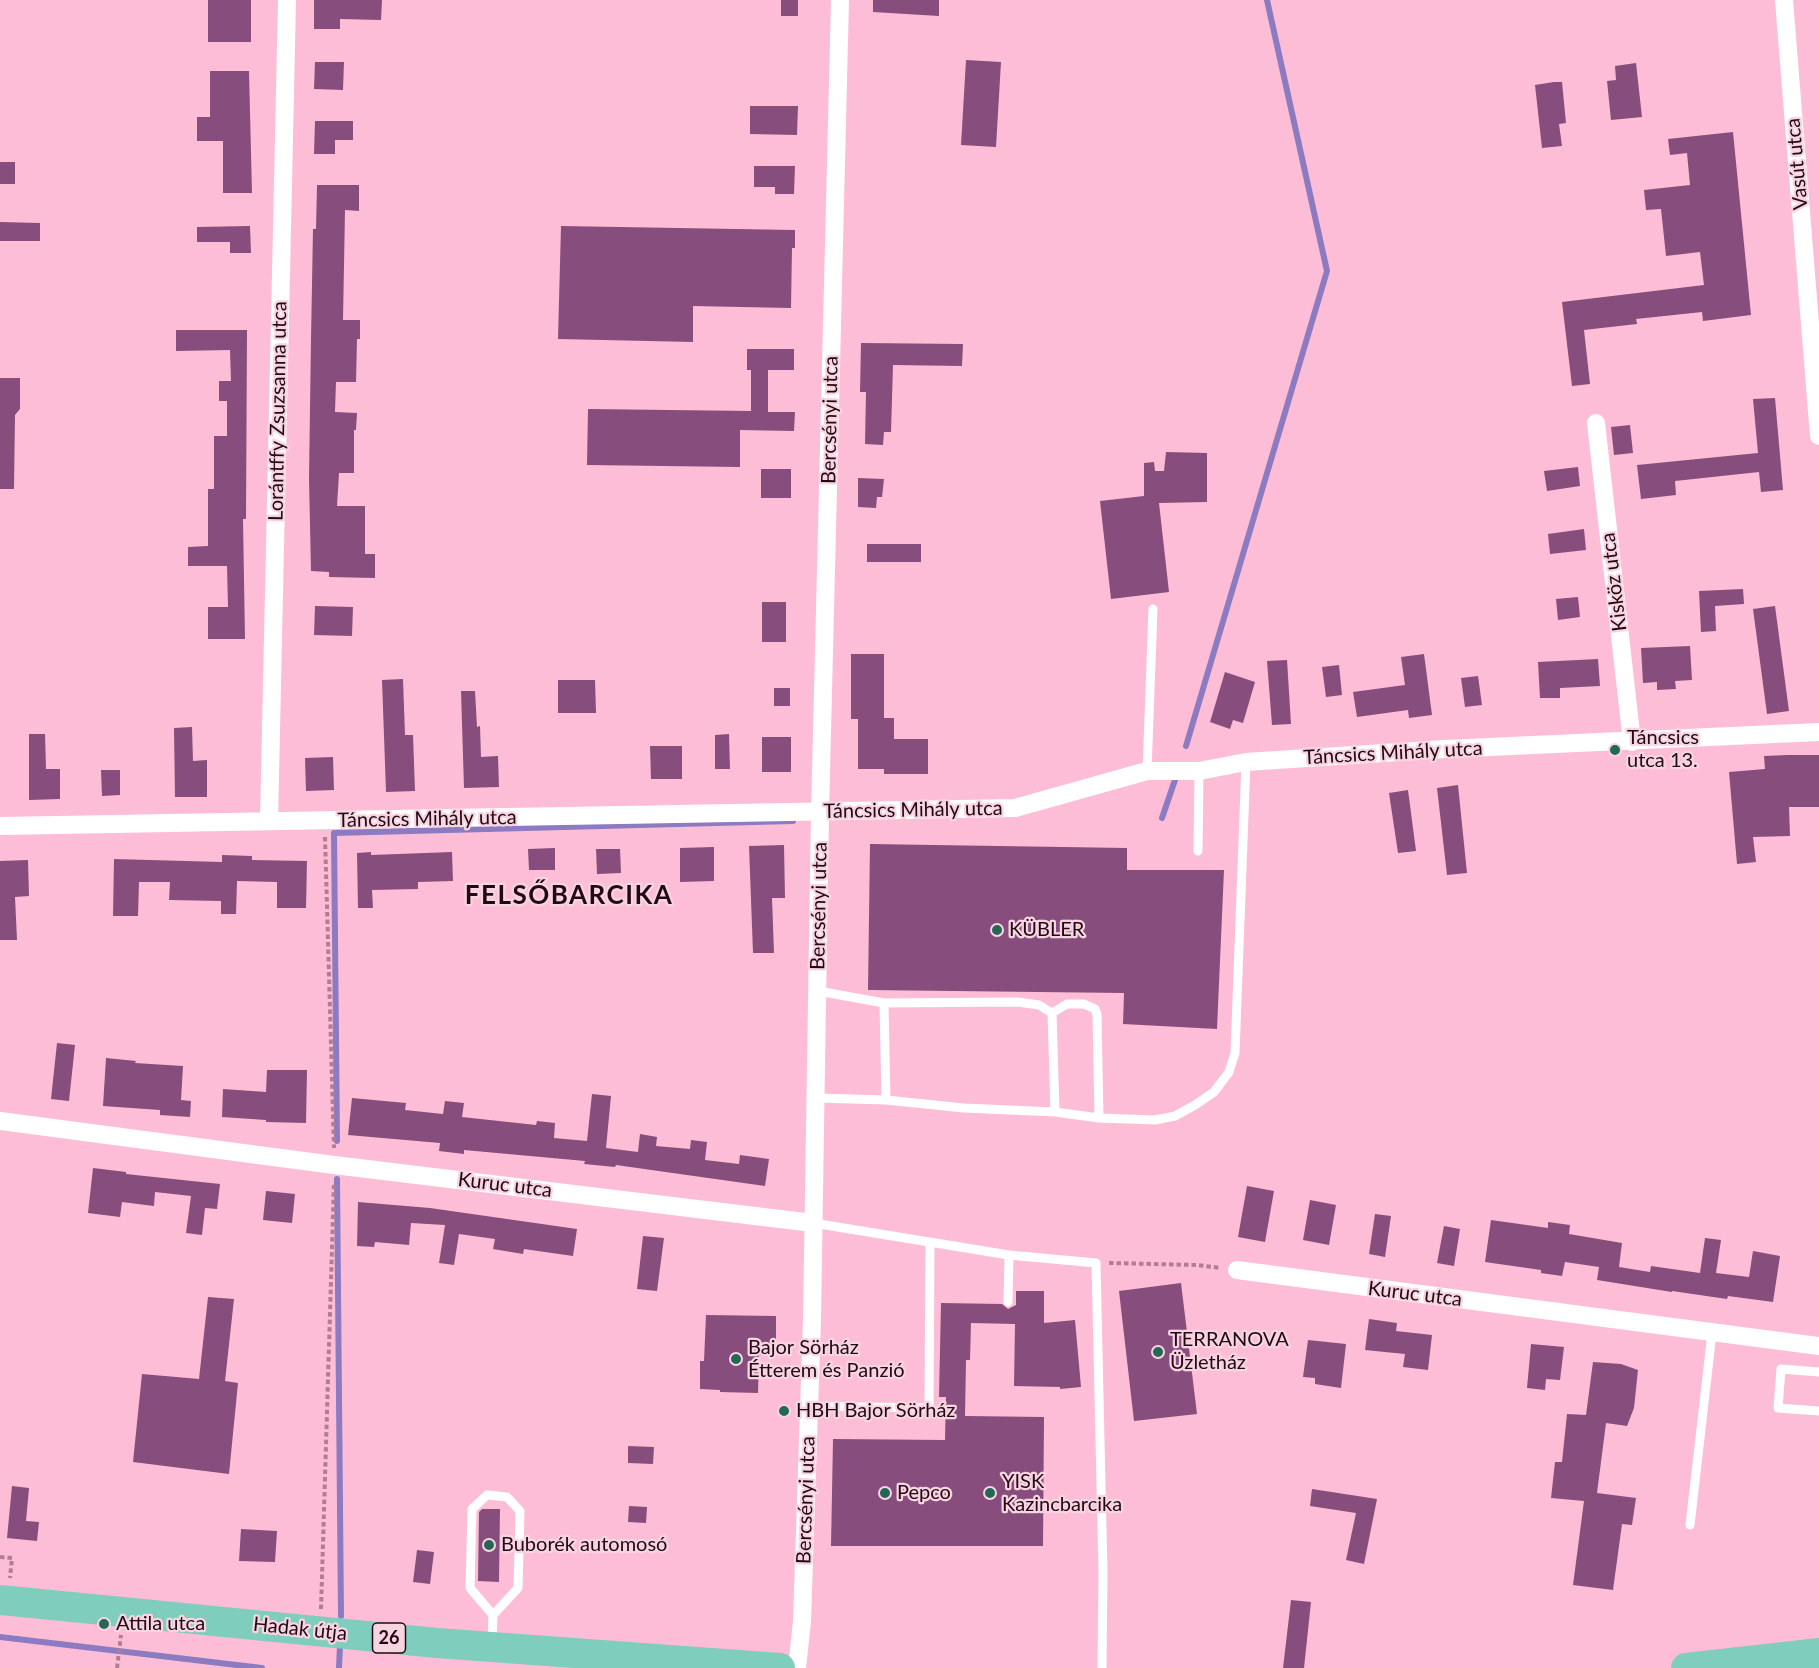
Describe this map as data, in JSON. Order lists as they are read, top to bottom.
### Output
{
  "streets": {
    "main road": ["Hadak útja", "26"],
    "street": [
      "Vasút utca",
      "Lorántffy Zsuzsanna utca",
      "Bercsényi utca",
      "Kisköz utca",
      "Táncsics Mihály utca",
      "Kuruc utca"
    ]
  },
  "crossings": [
    ["Lorántffy Zsuzsanna utca", "Táncsics Mihály utca"],
    ["Bercsényi utca", "Táncsics Mihály utca"],
    ["Bercsényi utca", "Kuruc utca"],
    ["Kisköz utca", "Táncsics Mihály utca"]
  ],
  "districts": ["FELSŐBARCIKA"],
  "places": [
    "Táncsics utca 13.",
    "KÜBLER",
    "TERRANOVA Üzletház",
    "Bajor Sörház Étterem és Panzió",
    "HBH Bajor Sörház",
    "Pepco",
    "YISK Kazincbarcika",
    "Buborék automosó",
    "Attila utca"
  ]
}
